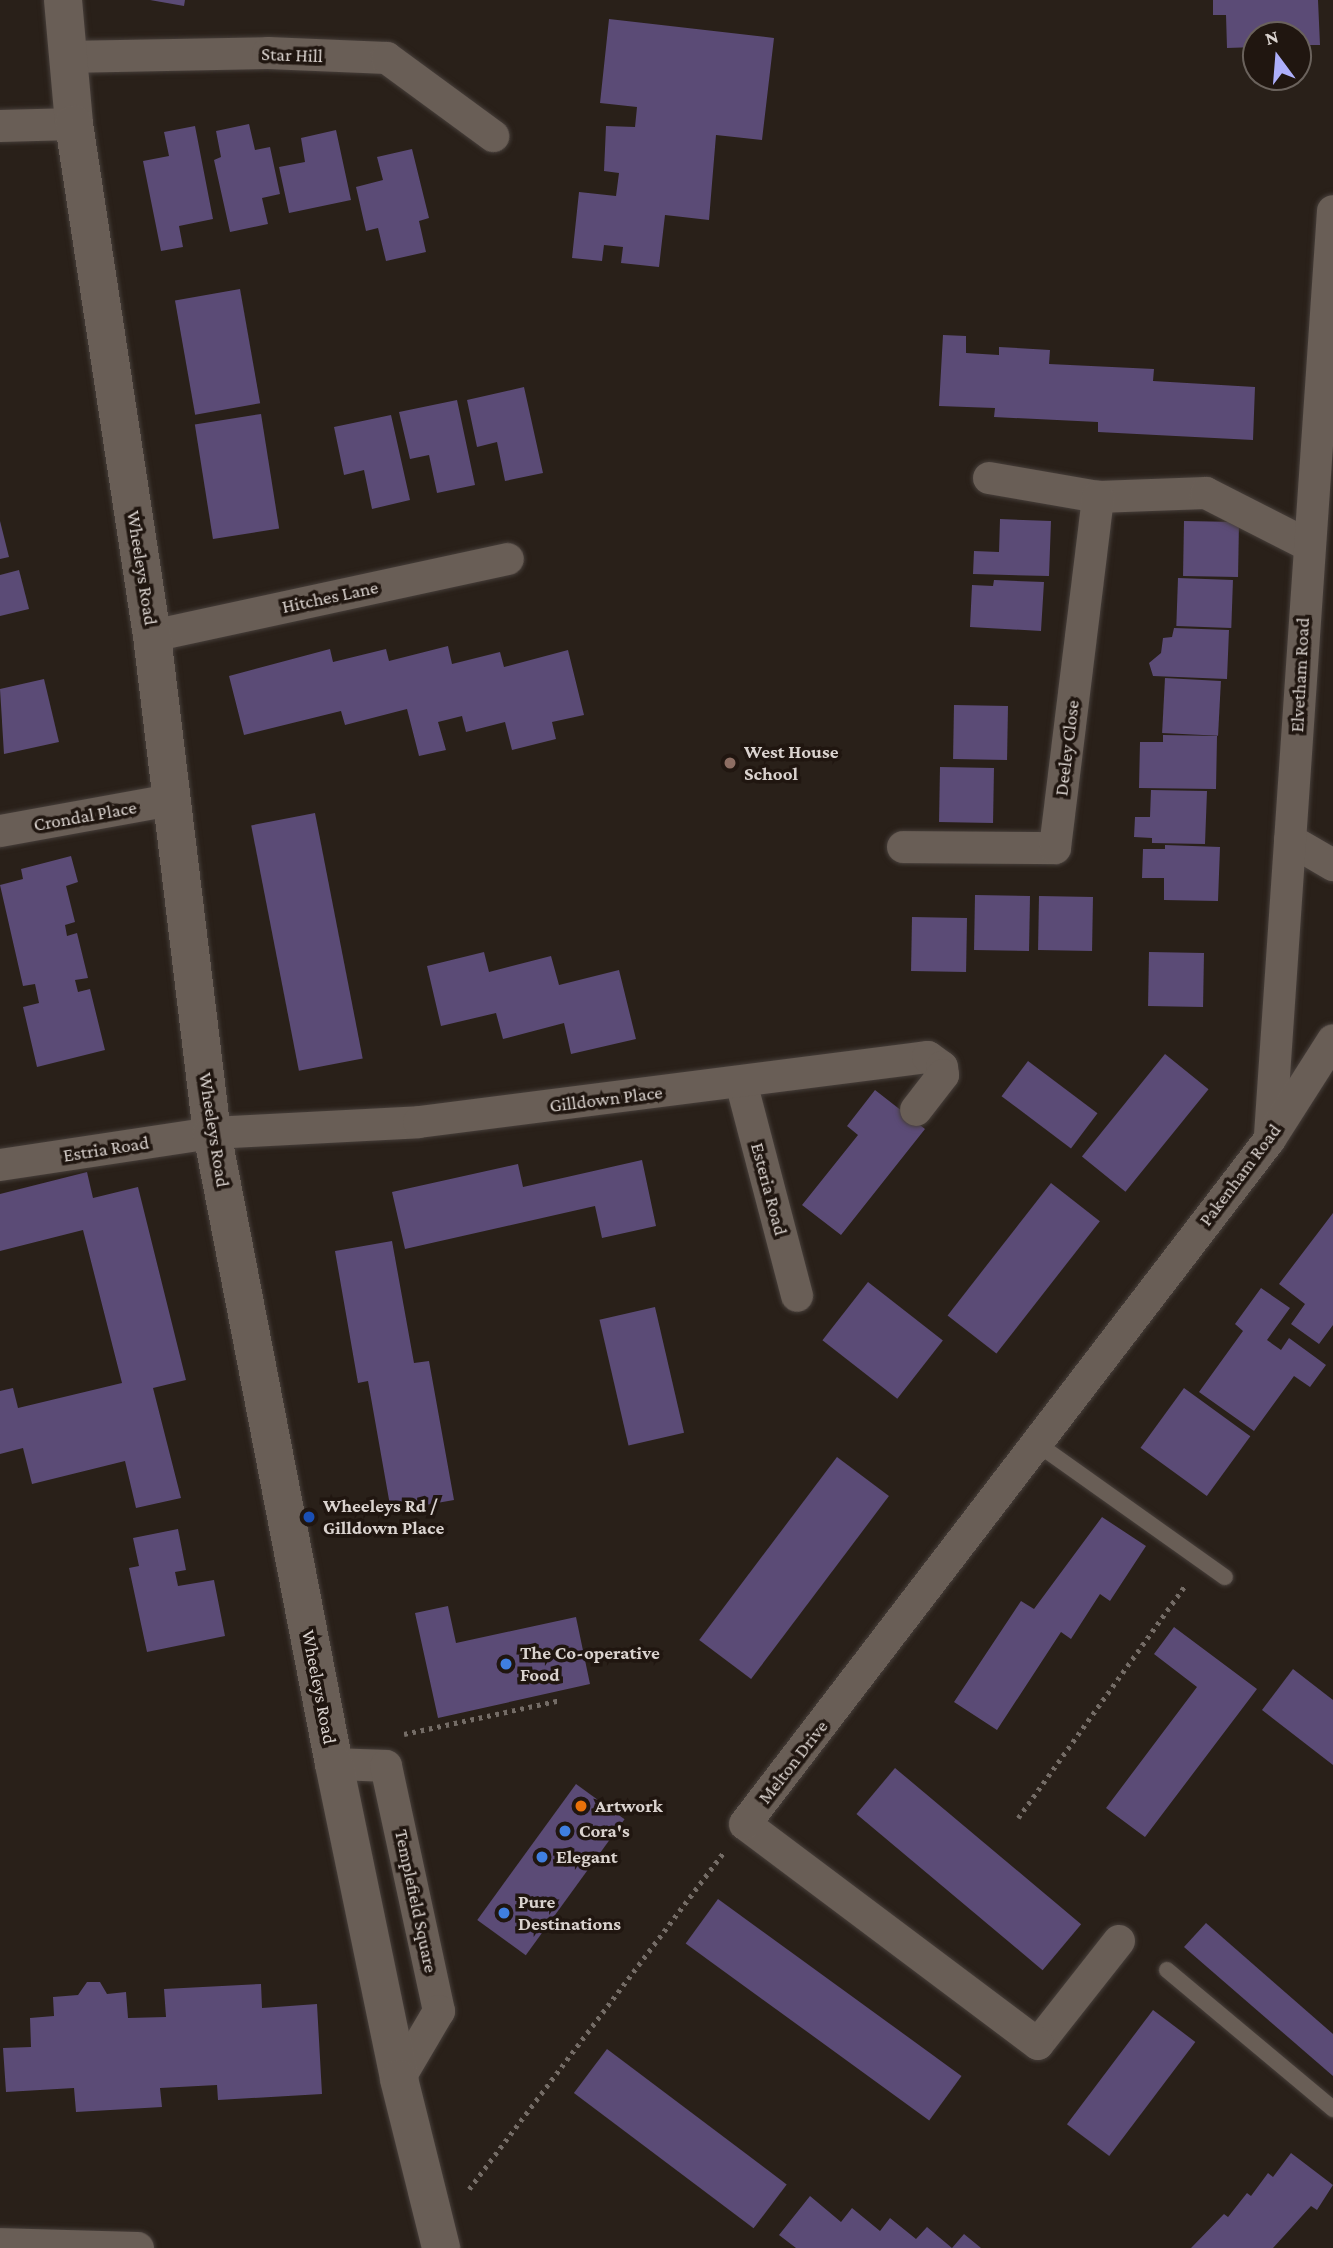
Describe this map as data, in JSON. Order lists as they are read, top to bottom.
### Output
{
  "streets": {
    "street": [
      "Star Hill",
      "Wheeleys Road",
      "Hitches Lane",
      "Elvetham Road",
      "Deeley Close",
      "Crondal Place",
      "Gilldown Place",
      "Estria Road",
      "Pakenham Road",
      "Esteria Road",
      "Melton Drive",
      "Templefield Square"
    ]
  },
  "crossings": [
    ["Star Hill", "Wheeleys Road"],
    ["Wheeleys Road", "Hitches Lane"],
    ["Wheeleys Road", "Crondal Place"],
    ["Wheeleys Road", "Gilldown Place"],
    ["Wheeleys Road", "Estria Road"],
    ["Wheeleys Road", "Templefield Square"],
    ["Elvetham Road", "Pakenham Road"],
    ["Gilldown Place", "Estria Road"],
    ["Gilldown Place", "Esteria Road"],
    ["Pakenham Road", "Melton Drive"]
  ],
  "places": [
    "West House School",
    "Wheeleys Rd / Gilldown Place",
    "The Co-operative Food",
    "Artwork",
    "Cora's",
    "Elegant",
    "Pure Destinations"
  ],
  "north": "top"
}
